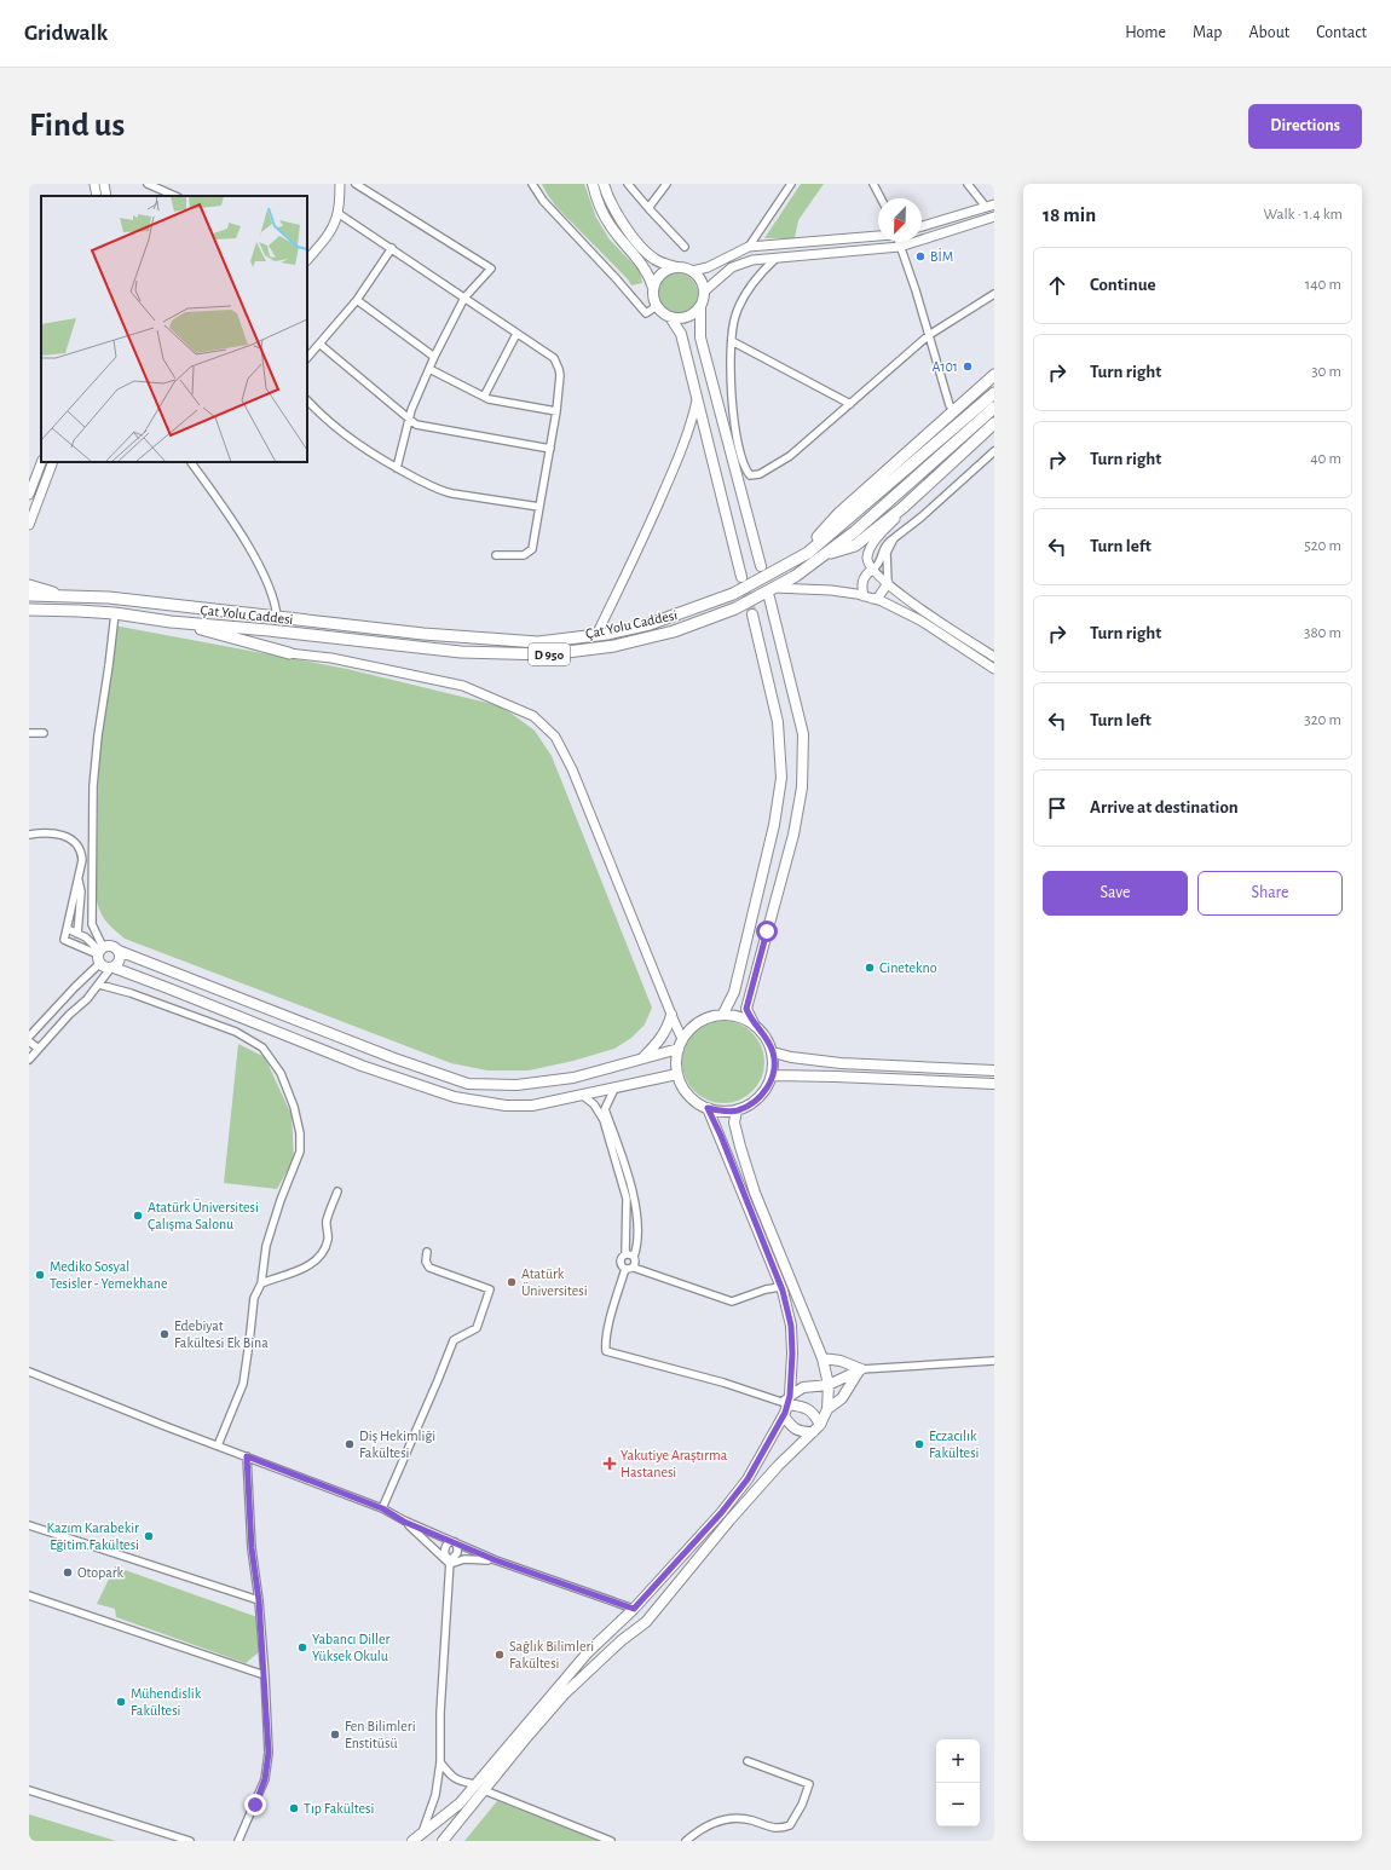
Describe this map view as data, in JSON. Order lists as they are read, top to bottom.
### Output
{
  "streets": {
    "highway": ["Çat Yolu Caddesi", "D 950"]
  },
  "places": {
    "other": [
      "BİM",
      "A101",
      "Cinetekno",
      "Atatürk Üniversitesi Çalışma Salonu",
      "Mediko Sosyal Tesisler - Yemekhane",
      "Atatürk Üniversitesi",
      "Edebiyat Fakültesi Ek Bina",
      "Diş Hekimliği Fakültesi",
      "Eczacılık Fakültesi",
      "Kazım Karabekir Eğitim Fakültesi",
      "Otopark",
      "Yabancı Diller Yüksek Okulu",
      "Sağlık Bilimleri Fakültesi",
      "Mühendislik Fakültesi",
      "Fen Bilimleri Enstitüsü",
      "Tıp Fakültesi"
    ],
    "health": ["Yakutiye Araştırma Hastanesi"]
  },
  "north": "bottom left",
  "page": {
    "header": "Gridwalk",
    "nav": [
      "Home",
      "Map",
      "About",
      "Contact"
    ],
    "buttons": [
      "Directions",
      ["Save", "Share"]
    ],
    "title": "Find us",
    "heading": ["18 min", "Walk · 1.4 km"],
    "list": [
      ["Continue", "140 m"],
      ["Turn right", "30 m"],
      ["Turn right", "40 m"],
      ["Turn left", "520 m"],
      ["Turn right", "380 m"],
      ["Turn left", "320 m"],
      "Arrive at destination"
    ],
    "map_buttons": ["+", "−"]
  }
}
